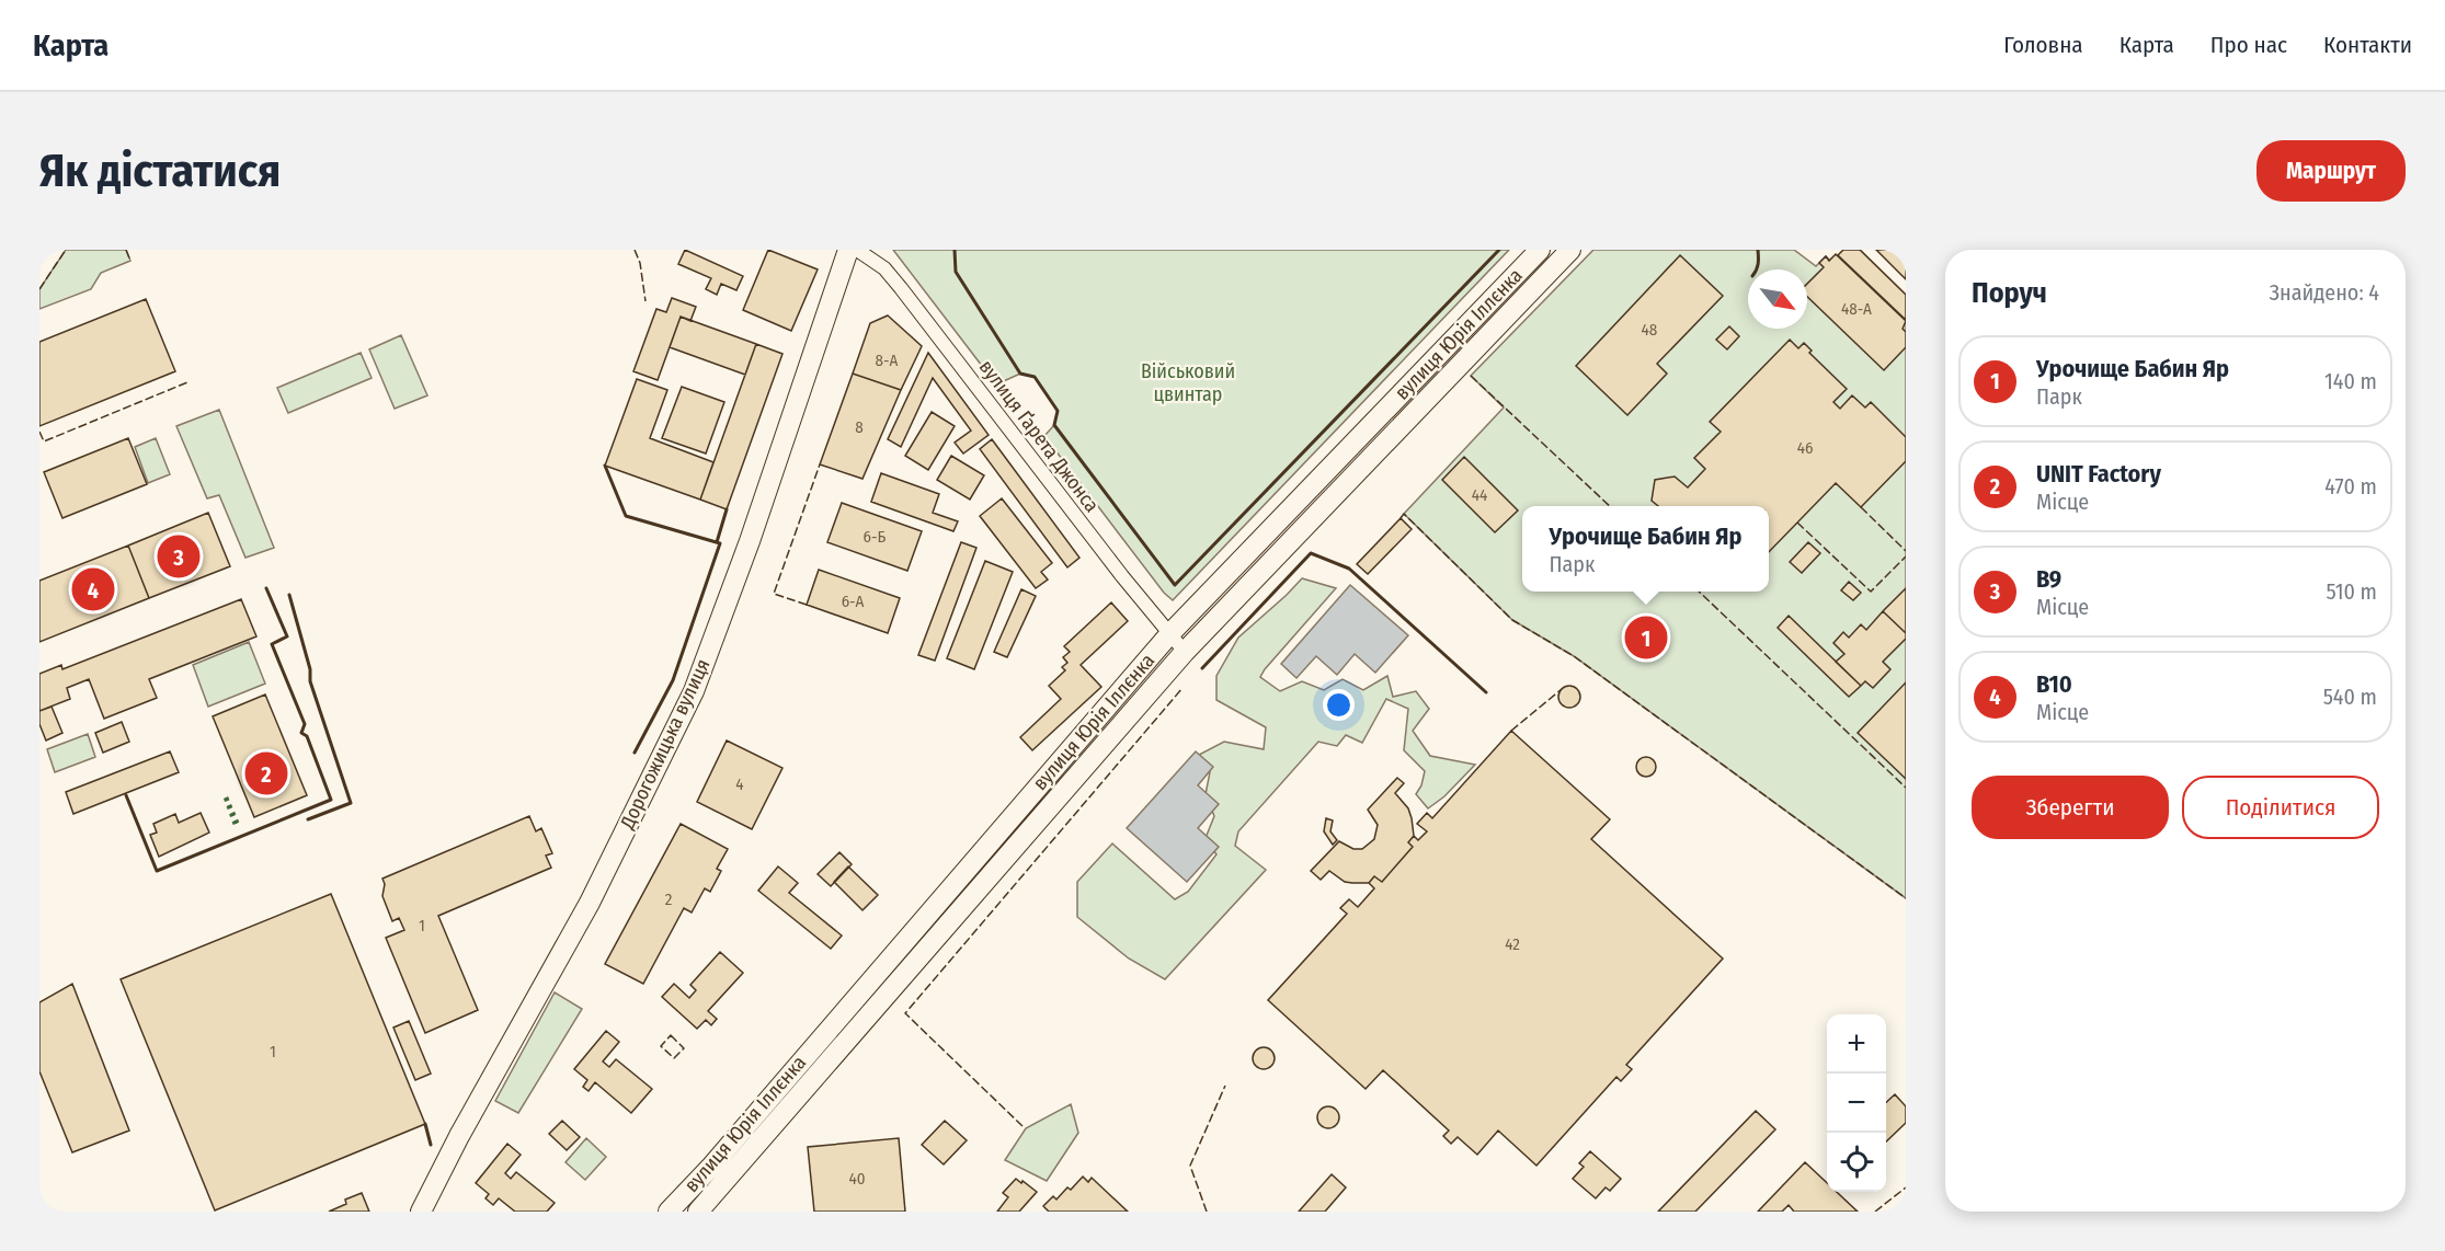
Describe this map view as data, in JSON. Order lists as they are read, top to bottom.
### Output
{
  "streets": {
    "main road": ["вулиця Юрія Іллєнка", "Дорогожицька вулиця"],
    "street": ["вулиця Ґарета Джонса"]
  },
  "crossings": [
    ["вулиця Юрія Іллєнка", "вулиця Ґарета Джонса"]
  ],
  "parks": ["Військовий цвинтар"],
  "house_numbers": [
    "48-А",
    "48",
    "8-А",
    "8",
    "46",
    "44",
    "6-Б",
    "6-А",
    "4",
    "2",
    "1",
    "42",
    "1",
    "40"
  ],
  "north": "bottom right",
  "page": {
    "header": "Карта",
    "nav": [
      "Головна",
      "Карта",
      "Про нас",
      "Контакти"
    ],
    "buttons": [
      "Маршрут",
      ["Зберегти", "Поділитися"]
    ],
    "title": "Як дістатися",
    "heading": ["Поруч", "Знайдено: 4"],
    "list": [
      {
        "mark": "1",
        "name": "Урочище Бабин Яр",
        "note": "Парк",
        "value": "140 m"
      },
      {
        "mark": "2",
        "name": "UNIT Factory",
        "note": "Місце",
        "value": "470 m"
      },
      {
        "mark": "3",
        "name": "B9",
        "note": "Місце",
        "value": "510 m"
      },
      {
        "mark": "4",
        "name": "B10",
        "note": "Місце",
        "value": "540 m"
      }
    ],
    "popup": ["Урочище Бабин Яр", "Парк"],
    "pins": [
      "3",
      "4",
      "1",
      "2"
    ],
    "map_buttons": ["+", "−"]
  }
}
